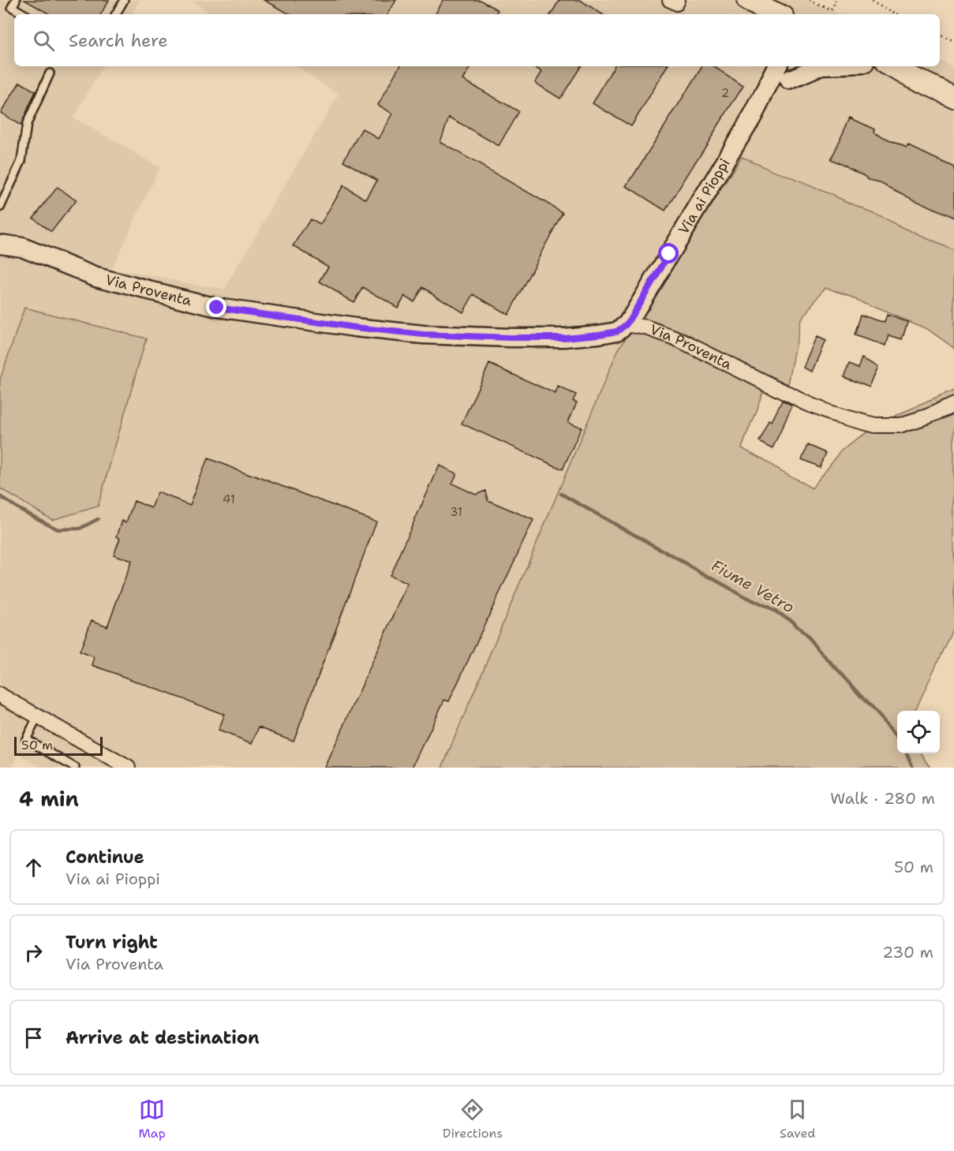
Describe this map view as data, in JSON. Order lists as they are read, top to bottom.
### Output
{
  "streets": {
    "street": ["Via ai Pioppi", "Via Proventa"]
  },
  "crossings": [
    ["Via ai Pioppi", "Via Proventa"]
  ],
  "water": ["Fiume Vetro"],
  "house_numbers": ["2", "41", "31"],
  "scale_bar": "50 m",
  "page": {
    "search": "Search here",
    "scale": "50 m",
    "heading": ["4 min", "Walk · 280 m"],
    "list": [
      ["Continue", "Via ai Pioppi", "50 m"],
      ["Turn right", "Via Proventa", "230 m"],
      "Arrive at destination"
    ],
    "nav": ["Map", "Directions", "Saved"]
  }
}
